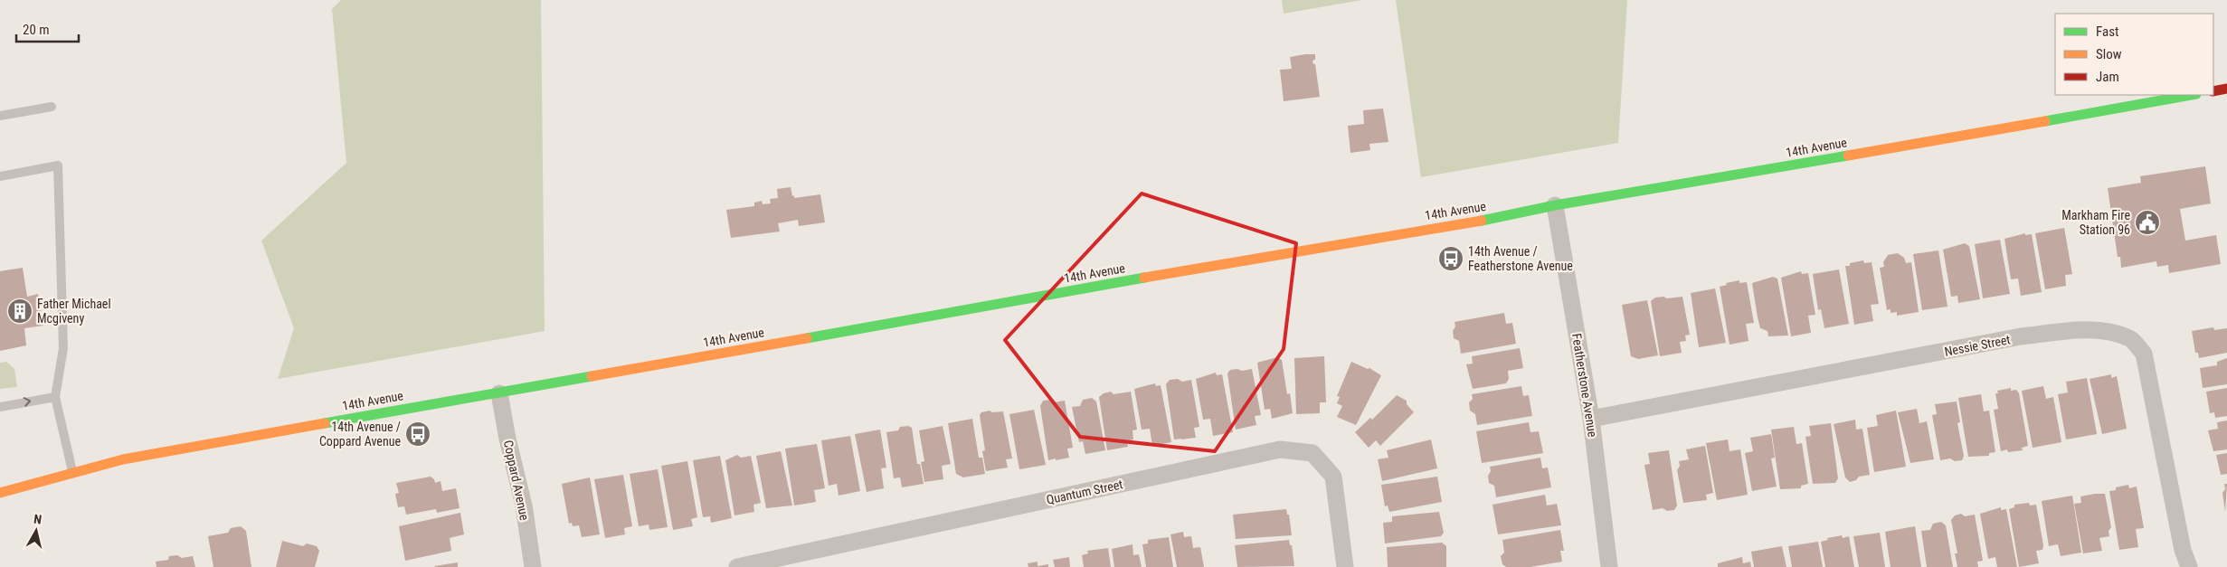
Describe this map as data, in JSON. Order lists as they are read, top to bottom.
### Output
{
  "streets": {
    "main road": ["14th Avenue"],
    "street": [
      "Nessie Street",
      "Featherstone Avenue",
      "Coppard Avenue",
      "Quantum Street"
    ]
  },
  "crossings": [
    ["14th Avenue", "Featherstone Avenue"],
    ["14th Avenue", "Coppard Avenue"],
    ["Nessie Street", "Featherstone Avenue"]
  ],
  "places": {
    "public building": ["Markham Fire Station 96"],
    "bus stop": ["14th Avenue / Featherstone Avenue", "14th Avenue / Coppard Avenue"],
    "building": ["Father Michael Mcgiveny"]
  },
  "legend": ["Fast", "Slow", "Jam"],
  "scale_bar": "20 m",
  "north": "top"
}
